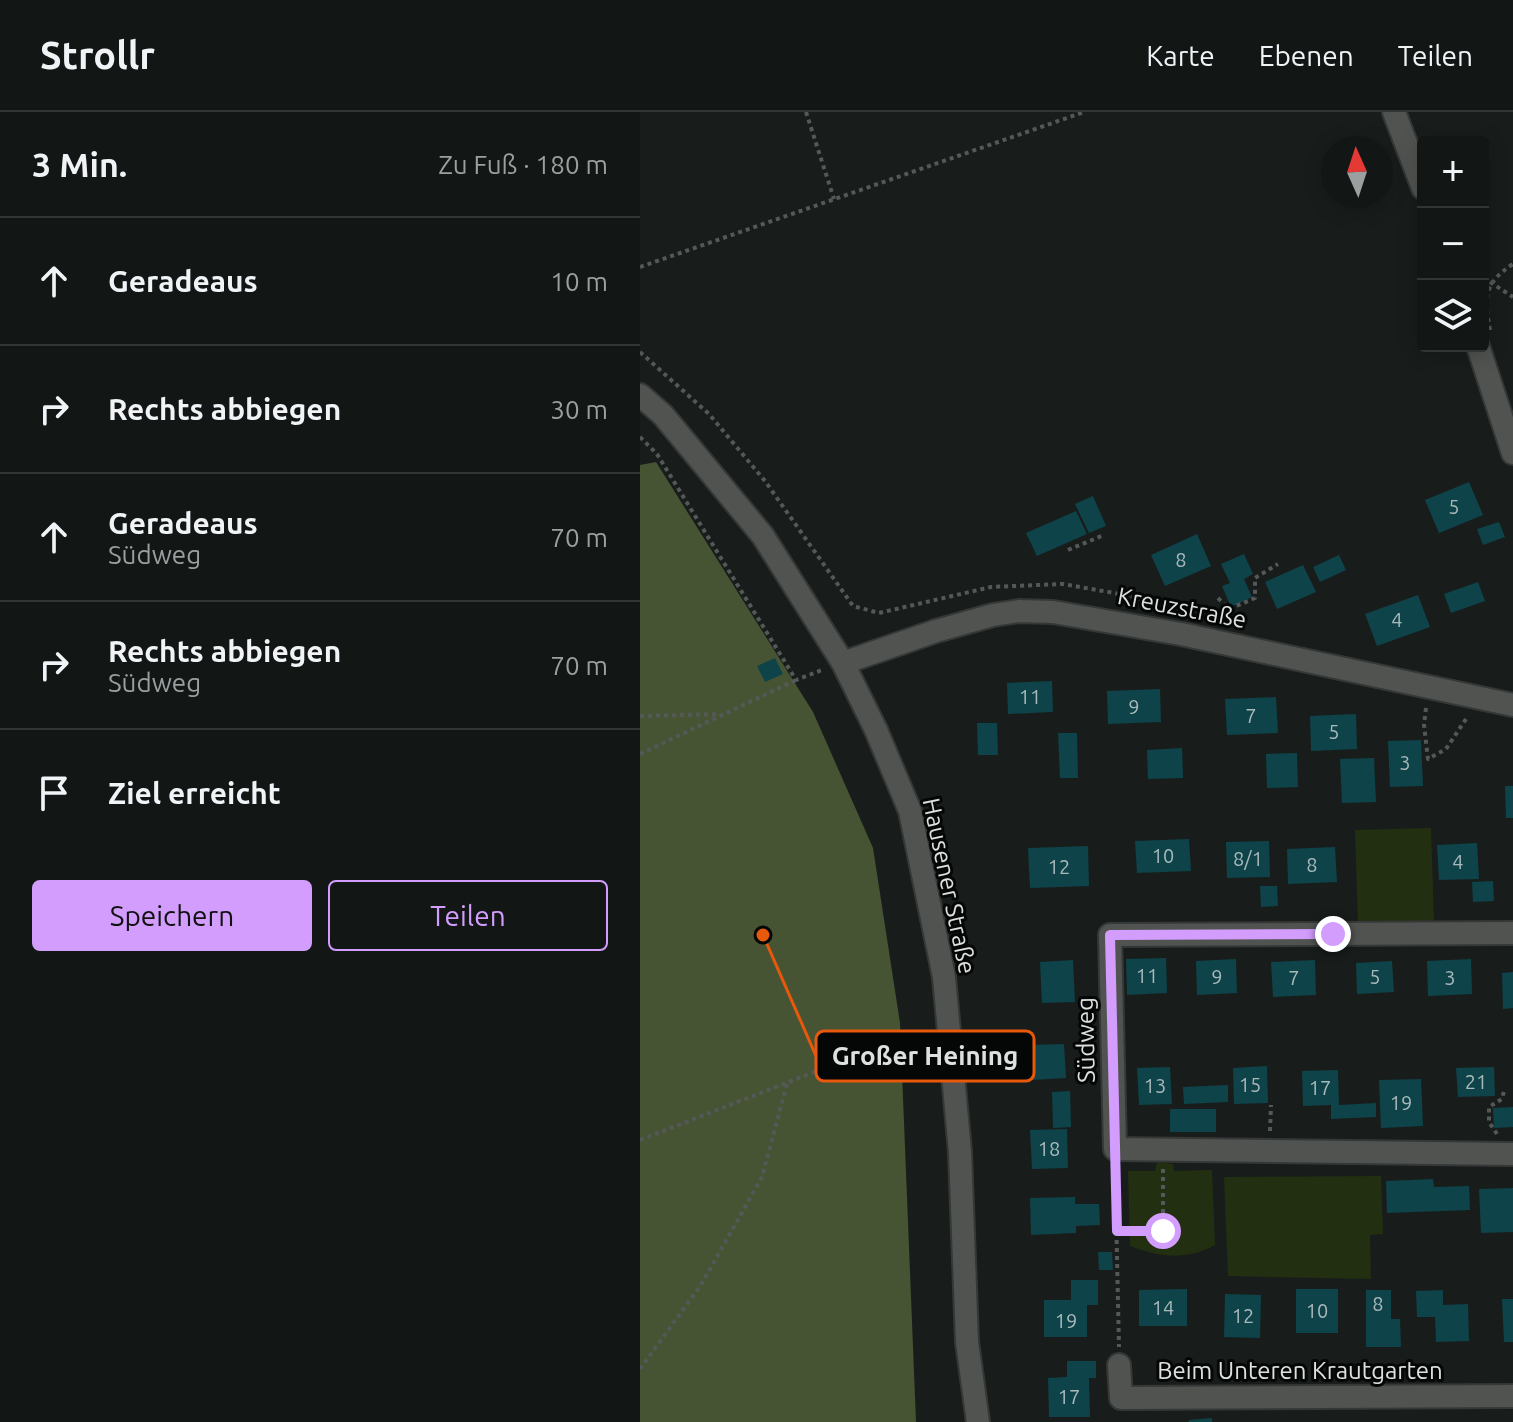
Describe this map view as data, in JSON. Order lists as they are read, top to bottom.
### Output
{
  "streets": {
    "street": [
      "Kreuzstraße",
      "Hausener Straße",
      "Südweg",
      "Beim Unteren Krautgarten"
    ]
  },
  "crossings": [
    ["Kreuzstraße", "Hausener Straße"]
  ],
  "places": ["Großer Heining"],
  "house_numbers": [
    "5",
    "8",
    "4",
    "11",
    "9",
    "7",
    "5",
    "3",
    "10",
    "8/1",
    "4",
    "8",
    "12",
    "11",
    "9",
    "5",
    "7",
    "3",
    "21",
    "15",
    "13",
    "17",
    "19",
    "18",
    "8",
    "14",
    "10",
    "12",
    "19",
    "17"
  ],
  "north": "top",
  "page": {
    "header": "Strollr",
    "nav": ["Karte", "Ebenen", "Teilen"],
    "heading": ["3 Min.", "Zu Fuß · 180 m"],
    "map_buttons": ["+", "−"],
    "list": [
      ["Geradeaus", "10 m"],
      ["Rechts abbiegen", "30 m"],
      ["Geradeaus", "Südweg", "70 m"],
      ["Rechts abbiegen", "Südweg", "70 m"],
      "Ziel erreicht"
    ],
    "buttons": ["Speichern", "Teilen"]
  }
}
